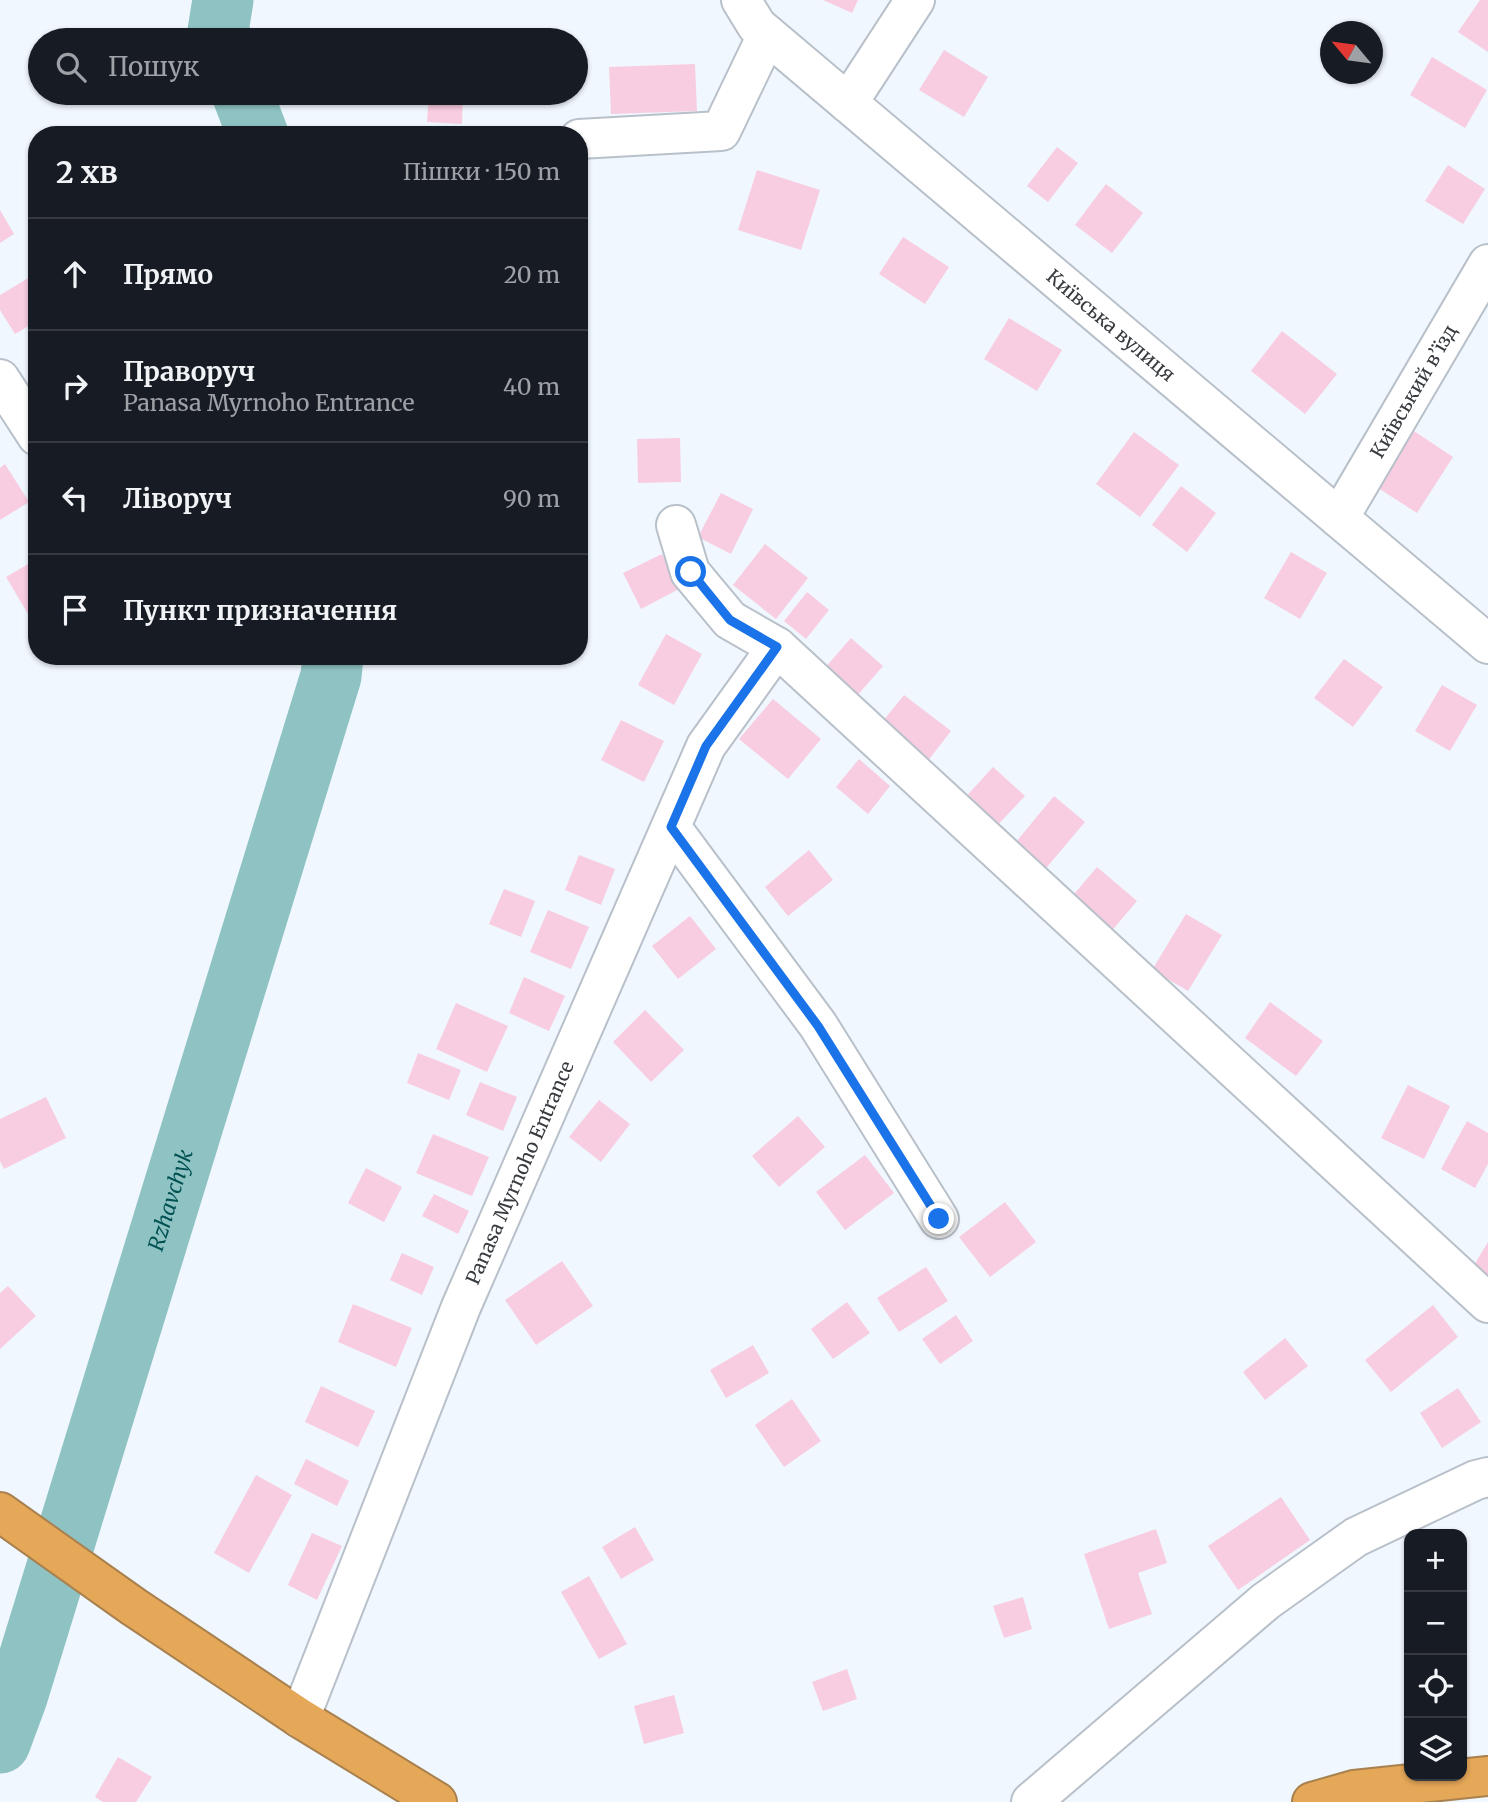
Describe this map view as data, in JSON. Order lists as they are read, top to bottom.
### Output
{
  "streets": {
    "street": ["Київська вулиця", "Київський в’їзд", "Panasa Myrnoho Entrance"]
  },
  "crossings": [
    ["Київська вулиця", "Київський в’їзд"]
  ],
  "water": ["Rzhavchyk"],
  "north": "top left",
  "page": {
    "search": "Пошук",
    "heading": ["2 хв", "Пішки · 150 m"],
    "list": [
      ["Прямо", "20 m"],
      ["Праворуч", "Panasa Myrnoho Entrance", "40 m"],
      ["Ліворуч", "90 m"],
      "Пункт призначення"
    ],
    "map_buttons": ["+", "−"]
  }
}
